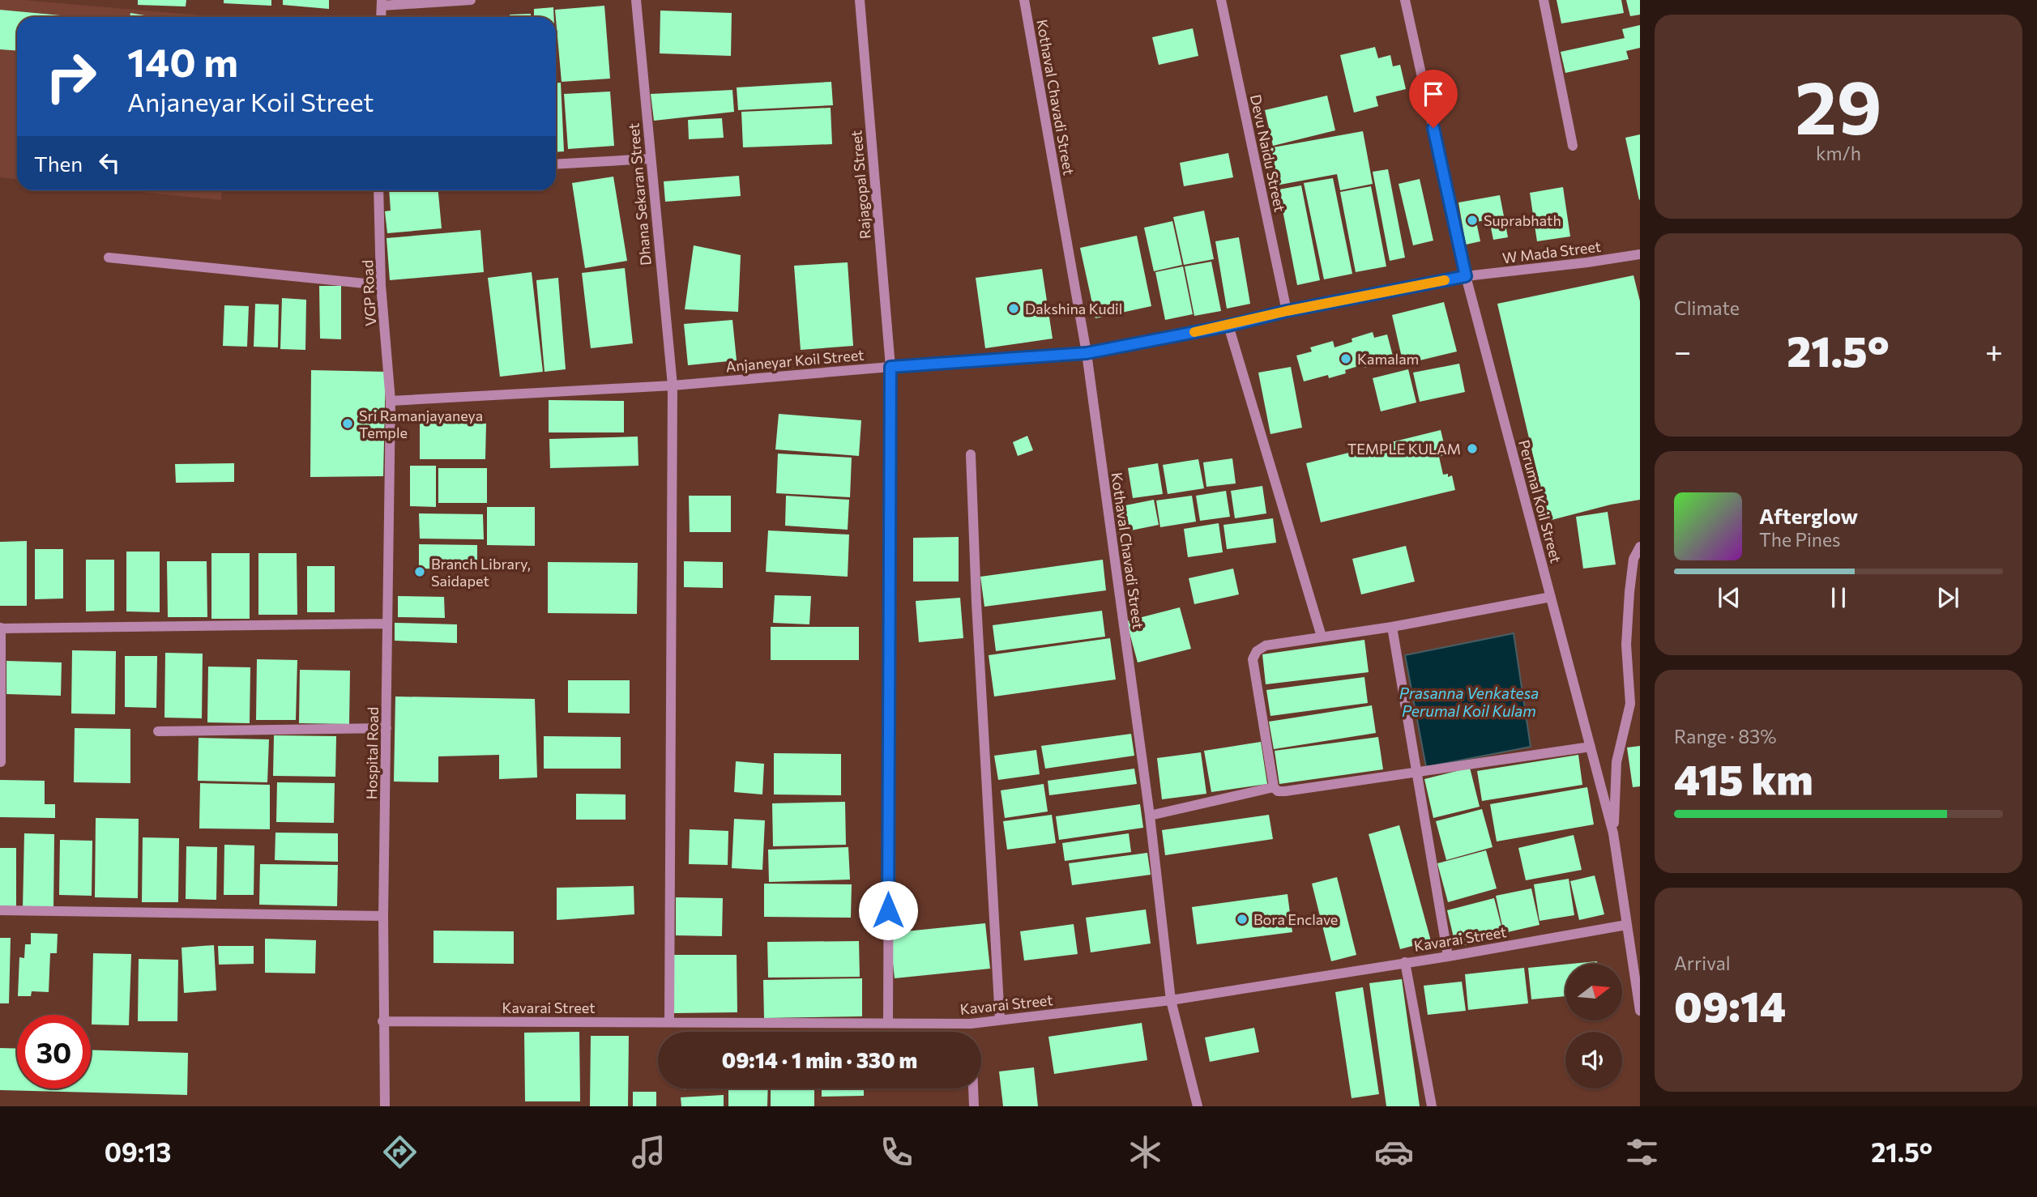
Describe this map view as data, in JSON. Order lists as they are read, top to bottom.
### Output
{
  "streets": {
    "street": [
      "Kothaval Chavadi Street",
      "Devu Naidu Street",
      "Rajagopal Street",
      "Dhana Sekaran Street",
      "W Mada Street",
      "VGP Road",
      "Anjaneyar Koil Street",
      "Perumal Koil Street",
      "Hospital Road",
      "Kavarai Street"
    ]
  },
  "crossings": [
    ["Kothaval Chavadi Street", "Anjaneyar Koil Street"],
    ["Kothaval Chavadi Street", "Kavarai Street"],
    ["Devu Naidu Street", "Anjaneyar Koil Street"],
    ["Rajagopal Street", "Anjaneyar Koil Street"],
    ["Rajagopal Street", "Kavarai Street"],
    ["Dhana Sekaran Street", "Anjaneyar Koil Street"],
    ["Dhana Sekaran Street", "Kavarai Street"],
    ["W Mada Street", "Anjaneyar Koil Street"],
    ["W Mada Street", "Perumal Koil Street"],
    ["VGP Road", "Anjaneyar Koil Street"],
    ["VGP Road", "Hospital Road"],
    ["Anjaneyar Koil Street", "Perumal Koil Street"],
    ["Anjaneyar Koil Street", "Hospital Road"],
    ["Perumal Koil Street", "Kavarai Street"],
    ["Hospital Road", "Kavarai Street"]
  ],
  "water": ["Prasanna Venkatesa Perumal Koil Kulam"],
  "places": [
    "Suprabhath",
    "Dakshina Kudil",
    "Kamalam",
    "Sri Ramanjayaneya Temple",
    "TEMPLE KULAM",
    "Branch Library, Saidapet",
    "Bora Enclave"
  ],
  "north": "right",
  "page": {
    "tile": [
      ["29", "km/h"],
      "Climate",
      ["Range · 83%", "415 km"],
      ["Arrival", "09:14"]
    ],
    "turn": ["140 m", "Anjaneyar Koil Street"],
    "then": "Then",
    "heat": ["−", "21.5°", "+"],
    "song": ["Afterglow", "The Pines"],
    "limit": "30",
    "trip": "09:14 · 1 min · 330 m",
    "tabs": ["09:13", "21.5°"]
  }
}
